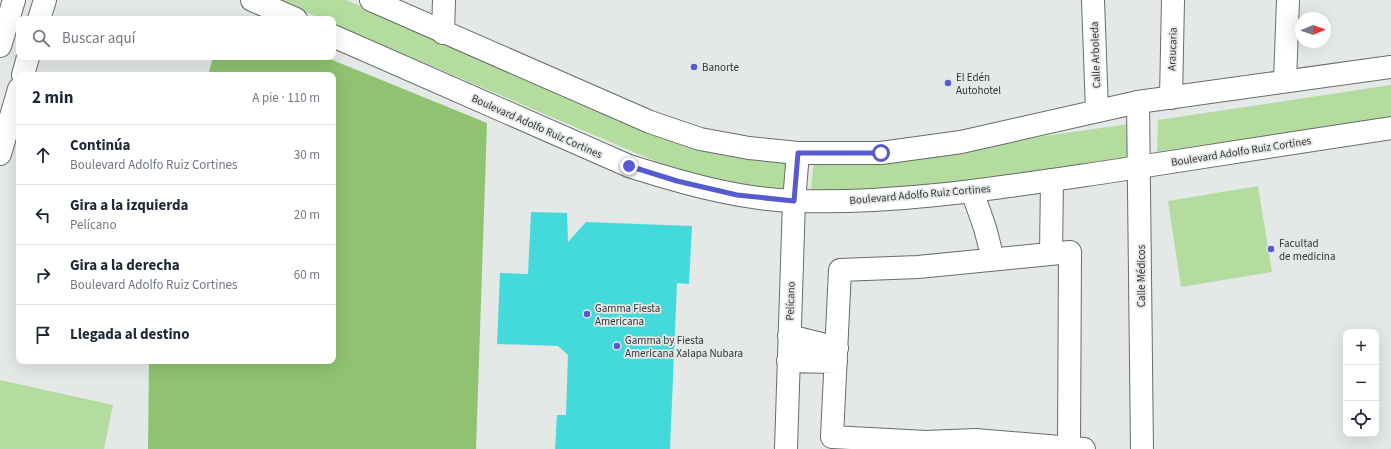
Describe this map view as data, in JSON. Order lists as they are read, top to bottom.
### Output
{
  "streets": {
    "main road": [
      "Araucaria",
      "Calle Arboleda",
      "Boulevard Adolfo Ruiz Cortines",
      "Calle Médicos",
      "Pelícano"
    ]
  },
  "crossings": [
    ["Boulevard Adolfo Ruiz Cortines", "Calle Médicos"],
    ["Boulevard Adolfo Ruiz Cortines", "Pelícano"]
  ],
  "places": [
    "Banorte",
    "El Edén Autohotel",
    "Facultad de medicina",
    "Gamma Fiesta Americana",
    "Gamma by Fiesta Americana Xalapa Nubara"
  ],
  "north": "right",
  "page": {
    "search": "Buscar aquí",
    "heading": ["2 min", "A pie · 110 m"],
    "list": [
      ["Continúa", "Boulevard Adolfo Ruiz Cortines", "30 m"],
      ["Gira a la izquierda", "Pelícano", "20 m"],
      ["Gira a la derecha", "Boulevard Adolfo Ruiz Cortines", "60 m"],
      "Llegada al destino"
    ],
    "map_buttons": ["+", "−"]
  }
}
